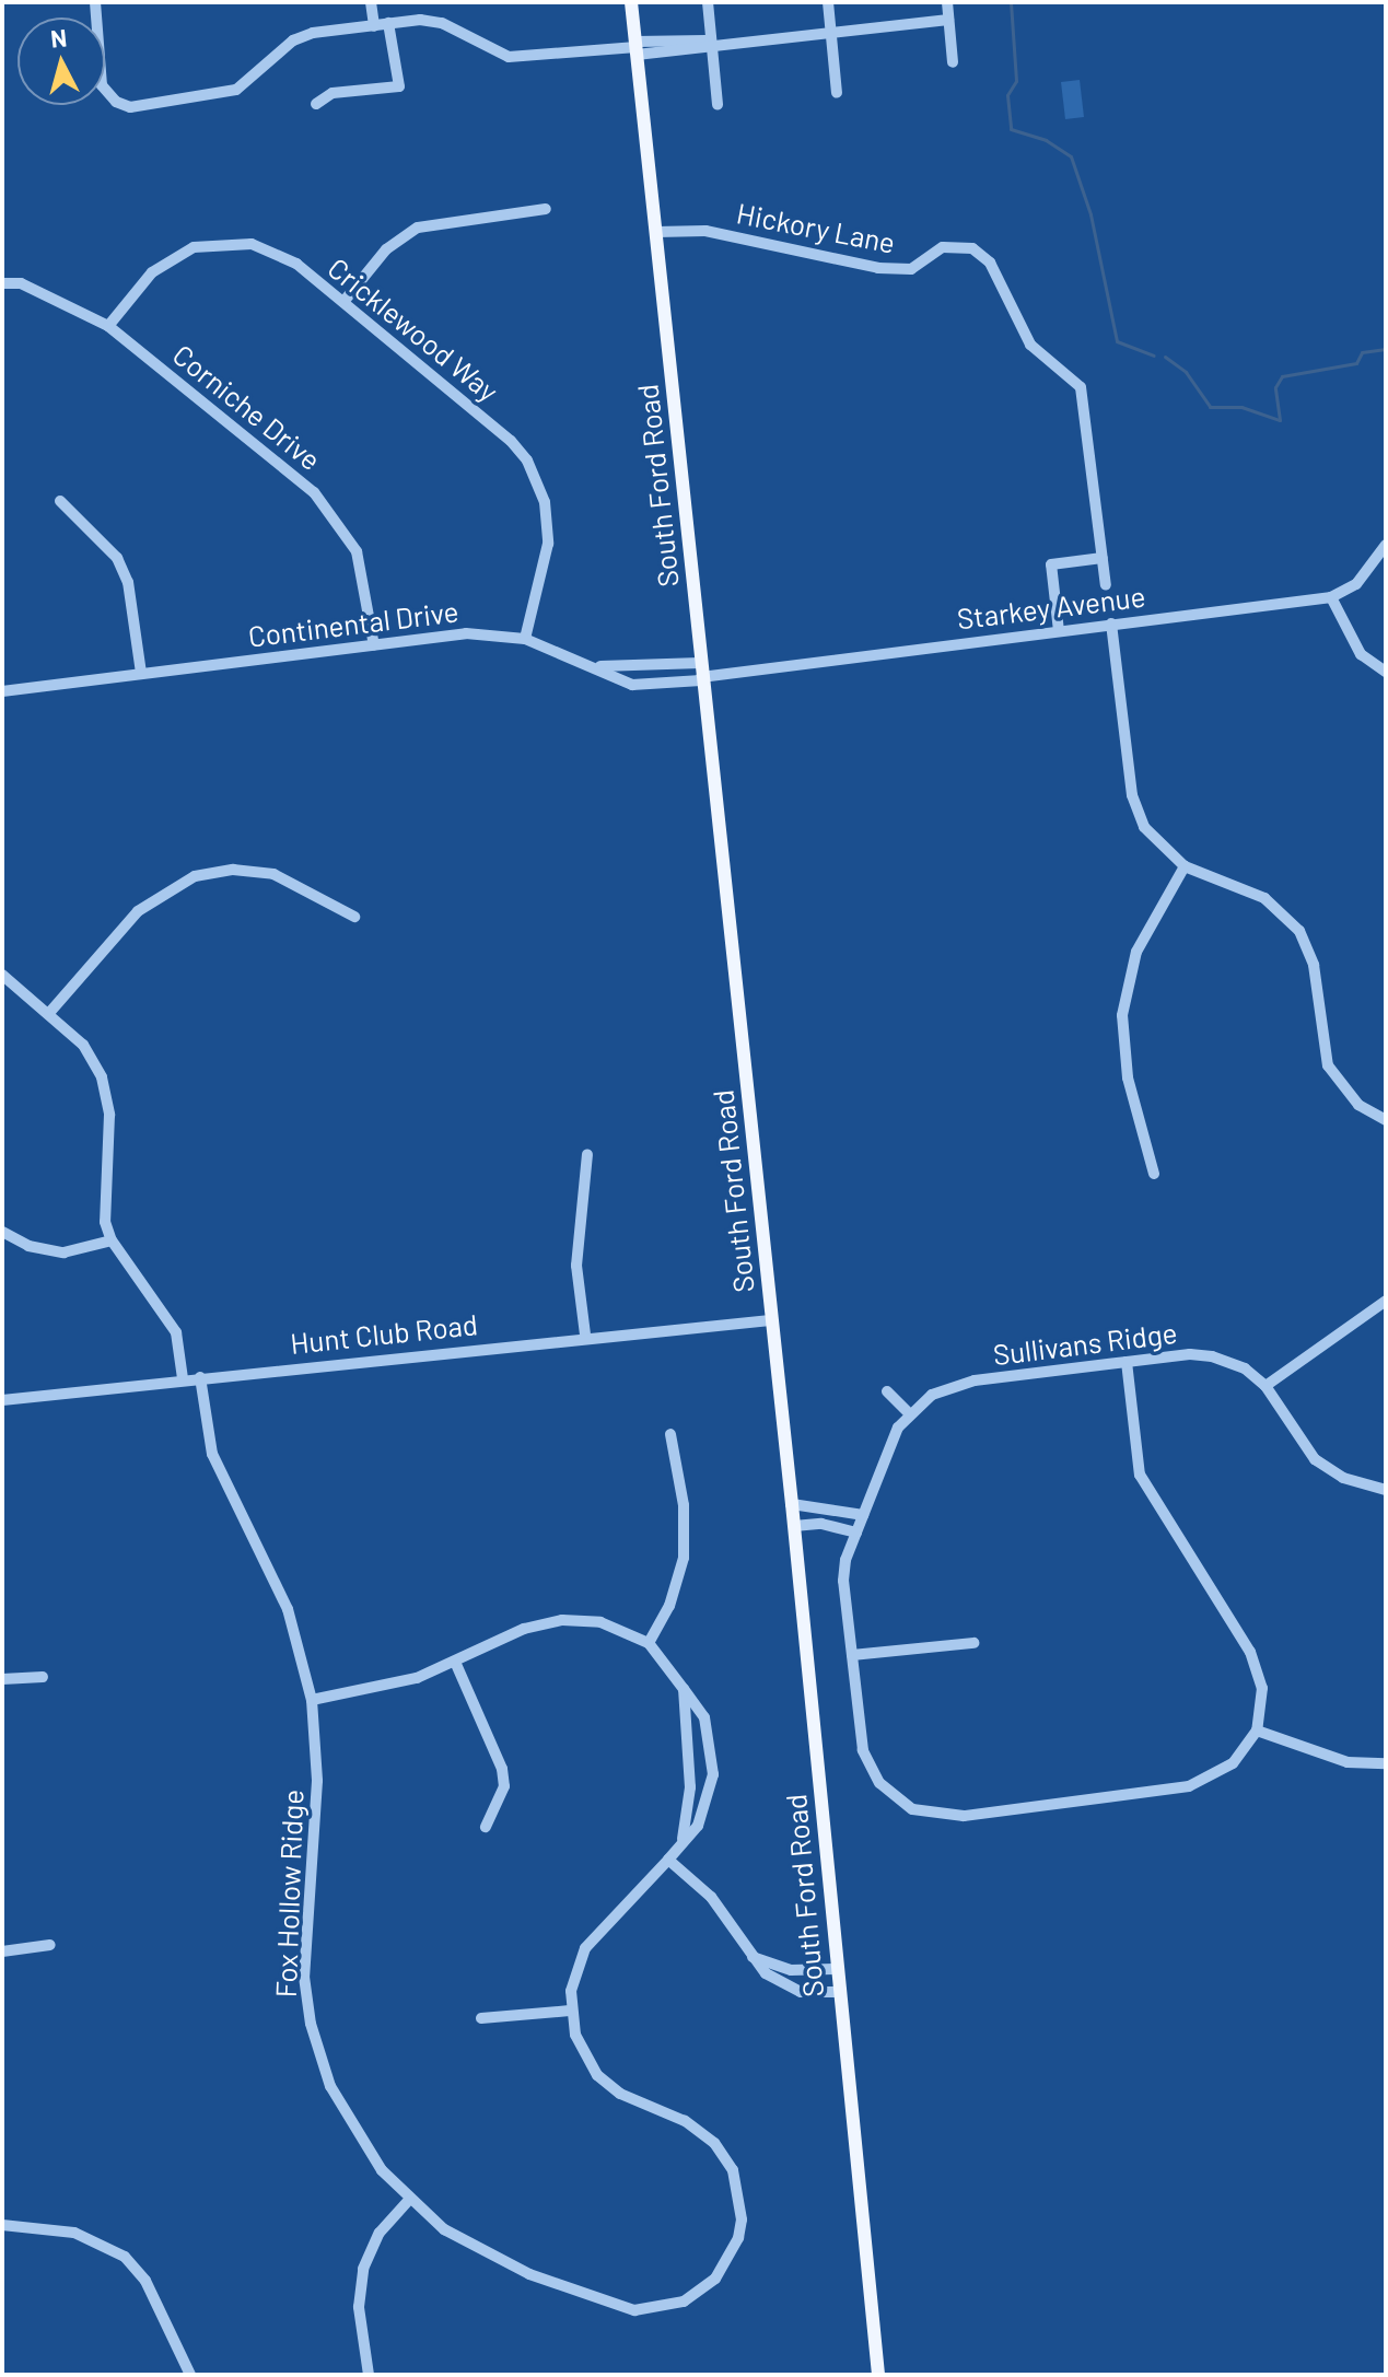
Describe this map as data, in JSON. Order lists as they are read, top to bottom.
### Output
{
  "streets": {
    "main road": ["South Ford Road"],
    "street": [
      "Hickory Lane",
      "Cricklewood Way",
      "Corniche Drive",
      "Starkey Avenue",
      "Continental Drive",
      "Hunt Club Road",
      "Sullivans Ridge",
      "Fox Hollow Ridge"
    ]
  },
  "crossings": [
    ["Hickory Lane", "South Ford Road"],
    ["Cricklewood Way", "Corniche Drive"],
    ["Cricklewood Way", "Continental Drive"],
    ["Corniche Drive", "Continental Drive"],
    ["South Ford Road", "Starkey Avenue"],
    ["South Ford Road", "Continental Drive"],
    ["South Ford Road", "Hunt Club Road"],
    ["Starkey Avenue", "Continental Drive"],
    ["Hunt Club Road", "Fox Hollow Ridge"]
  ],
  "north": "top"
}
